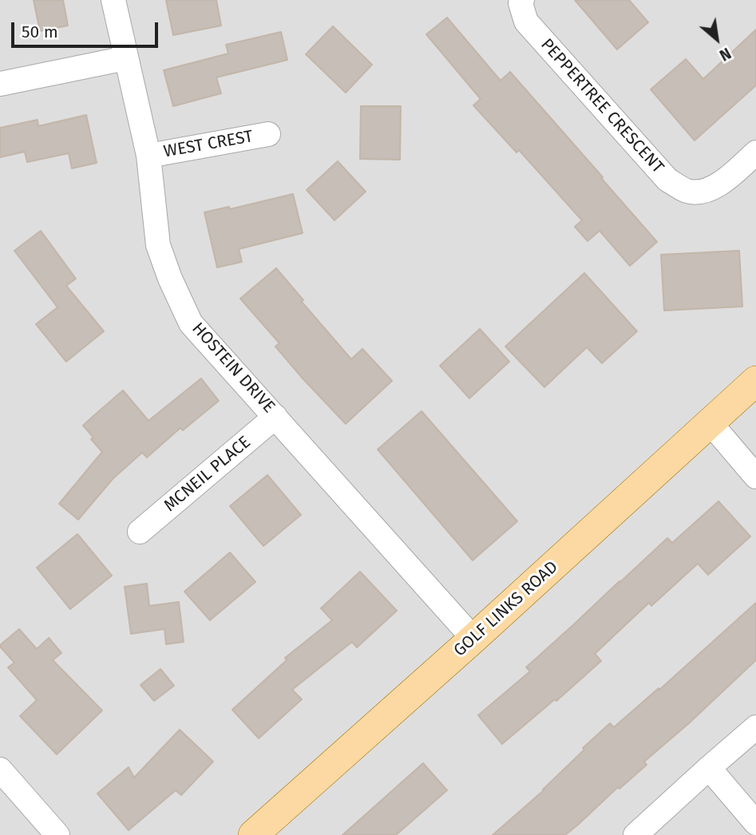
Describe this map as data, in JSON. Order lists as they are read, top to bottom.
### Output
{
  "streets": {
    "main road": ["GOLF LINKS ROAD"],
    "street": [
      "PEPPERTREE CRESCENT",
      "WEST CREST",
      "HOSTEIN DRIVE",
      "MCNEIL PLACE"
    ]
  },
  "crossings": [
    ["WEST CREST", "HOSTEIN DRIVE"],
    ["HOSTEIN DRIVE", "MCNEIL PLACE"],
    ["HOSTEIN DRIVE", "GOLF LINKS ROAD"]
  ],
  "scale_bar": "50 m",
  "north": "bottom right"
}
